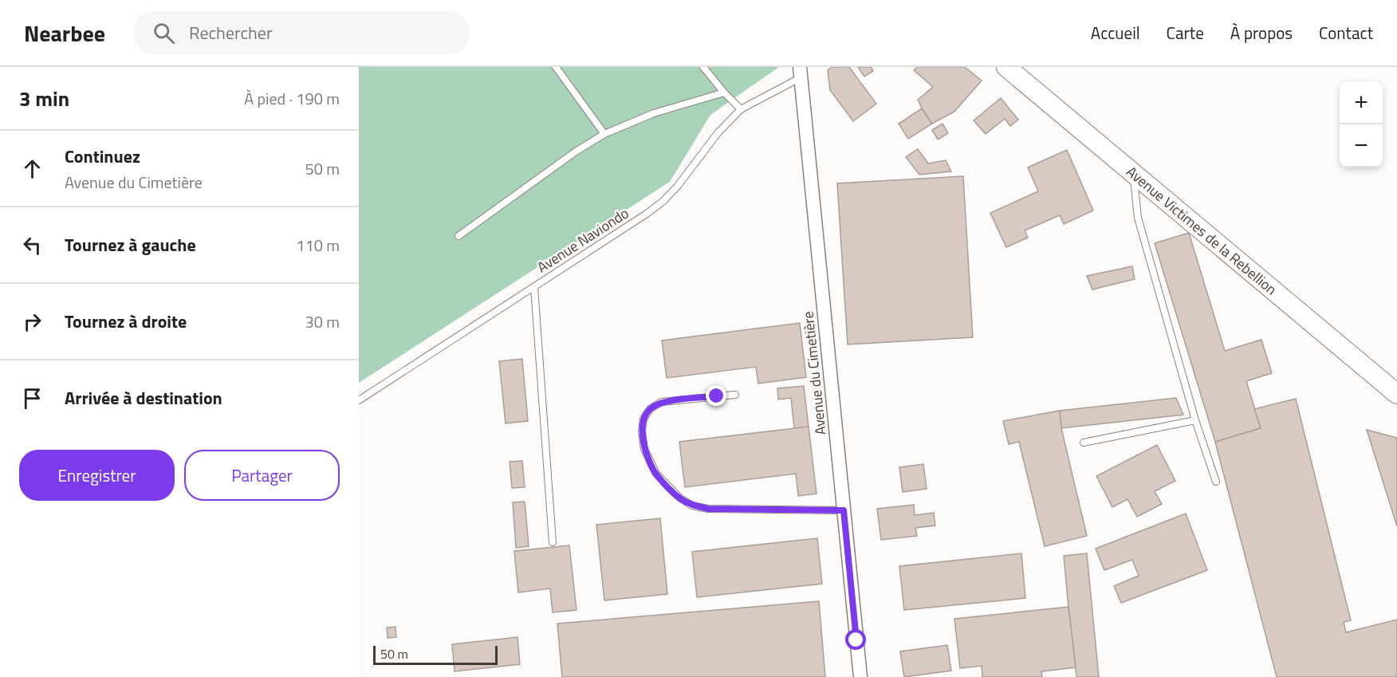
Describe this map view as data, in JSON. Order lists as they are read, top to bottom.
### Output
{
  "streets": {
    "street": ["Avenue Victimes de la Rebellion", "Avenue du Cimetière"],
    "lane": ["Avenue Naviondo"]
  },
  "crossings": [
    ["Avenue Naviondo", "Avenue du Cimetière"]
  ],
  "scale_bar": "50 m",
  "page": {
    "header": "Nearbee",
    "search": "Rechercher",
    "nav": [
      "Accueil",
      "Carte",
      "À propos",
      "Contact"
    ],
    "heading": ["3 min", "À pied · 190 m"],
    "map_buttons": ["+", "−"],
    "list": [
      ["Continuez", "Avenue du Cimetière", "50 m"],
      ["Tournez à gauche", "110 m"],
      ["Tournez à droite", "30 m"],
      "Arrivée à destination"
    ],
    "buttons": ["Enregistrer", "Partager"],
    "scale": "50 m"
  }
}
